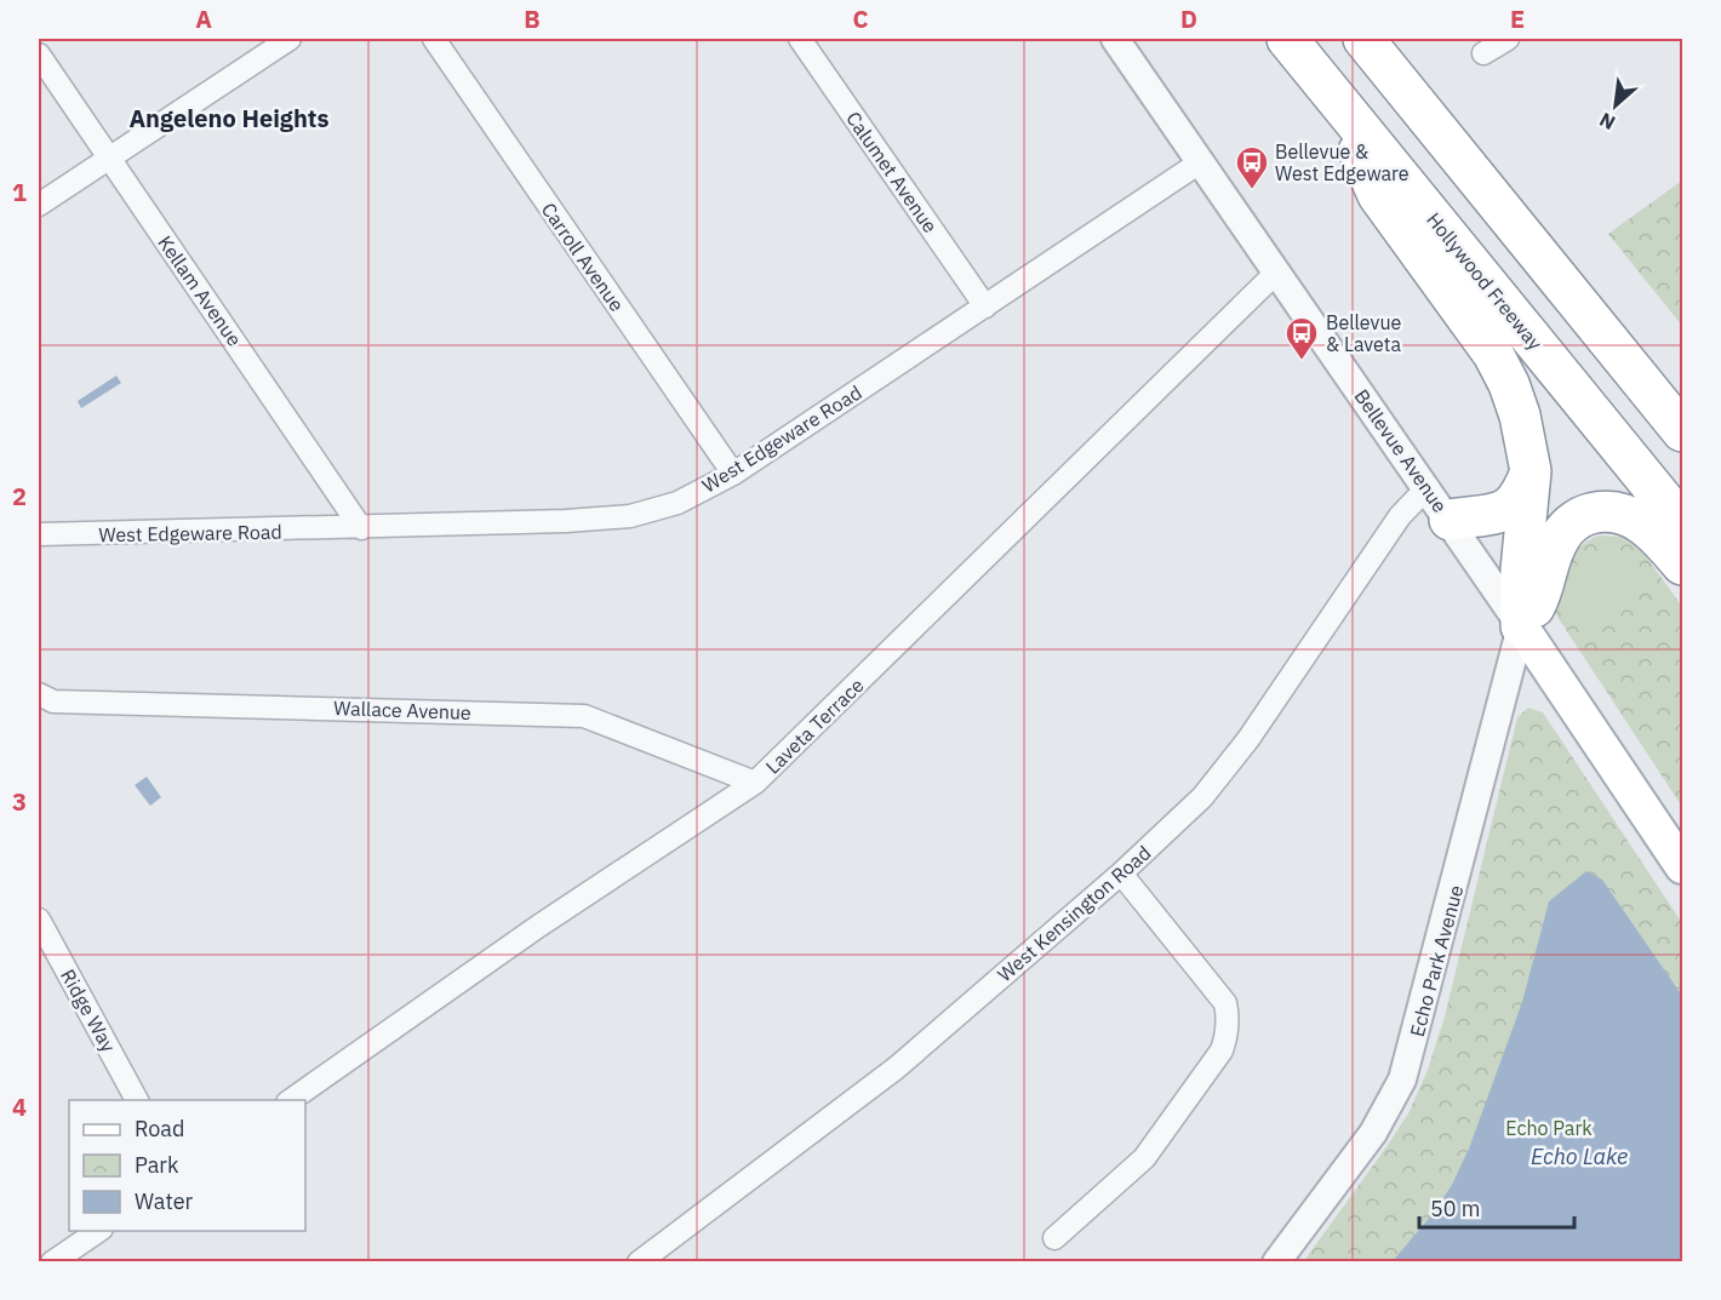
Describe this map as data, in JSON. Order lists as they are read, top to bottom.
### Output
{
  "streets": {
    "highway": ["Hollywood Freeway"],
    "main road": ["Bellevue Avenue"],
    "street": [
      "Calumet Avenue",
      "Carroll Avenue",
      "Kellam Avenue",
      "West Edgeware Road",
      "Wallace Avenue",
      "Laveta Terrace",
      "West Kensington Road",
      "Echo Park Avenue",
      "Ridge Way"
    ]
  },
  "crossings": [
    ["Calumet Avenue", "West Edgeware Road"],
    ["Carroll Avenue", "West Edgeware Road"],
    ["Kellam Avenue", "West Edgeware Road"],
    ["West Edgeware Road", "Bellevue Avenue"],
    ["Bellevue Avenue", "Laveta Terrace"],
    ["Bellevue Avenue", "West Kensington Road"],
    ["Bellevue Avenue", "Echo Park Avenue"],
    ["Wallace Avenue", "Laveta Terrace"]
  ],
  "districts": ["Angeleno Heights"],
  "water": ["Echo Lake"],
  "parks": ["Echo Park"],
  "places": {
    "bus stop": ["Bellevue & West Edgeware", "Bellevue & Laveta"]
  },
  "legend": ["Road", "Park", "Water"],
  "scale_bar": "50 m",
  "north": "bottom left",
  "grid": {
    "columns": [
      "A",
      "B",
      "C",
      "D",
      "E"
    ],
    "rows": [
      "1",
      "2",
      "3",
      "4"
    ]
  }
}
